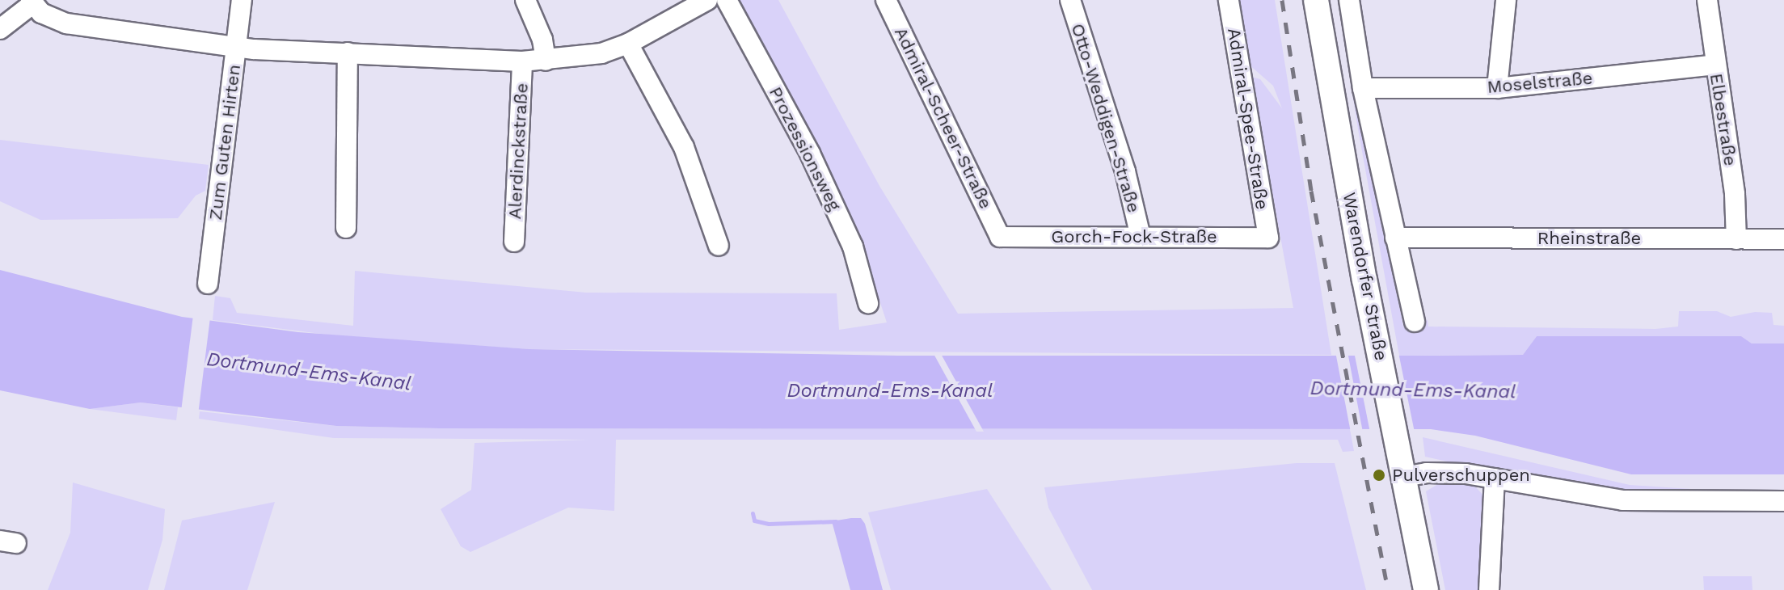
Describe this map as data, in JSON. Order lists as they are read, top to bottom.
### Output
{
  "streets": {
    "main road": ["Warendorfer Straße"],
    "street": [
      "Moselstraße",
      "Admiral-Scheer-Straße",
      "Otto-Weddigen-Straße",
      "Admiral-Spee-Straße",
      "Elbestraße",
      "Zum Guten Hirten",
      "Prozessionsweg",
      "Alerdinckstraße",
      "Gorch-Fock-Straße",
      "Rheinstraße"
    ]
  },
  "crossings": [
    ["Moselstraße", "Elbestraße"],
    ["Moselstraße", "Warendorfer Straße"],
    ["Admiral-Scheer-Straße", "Gorch-Fock-Straße"],
    ["Otto-Weddigen-Straße", "Gorch-Fock-Straße"],
    ["Admiral-Spee-Straße", "Gorch-Fock-Straße"],
    ["Elbestraße", "Rheinstraße"],
    ["Zum Guten Hirten", "Alerdinckstraße"],
    ["Rheinstraße", "Warendorfer Straße"]
  ],
  "water": ["Dortmund-Ems-Kanal"],
  "places": ["Pulverschuppen"]
}
